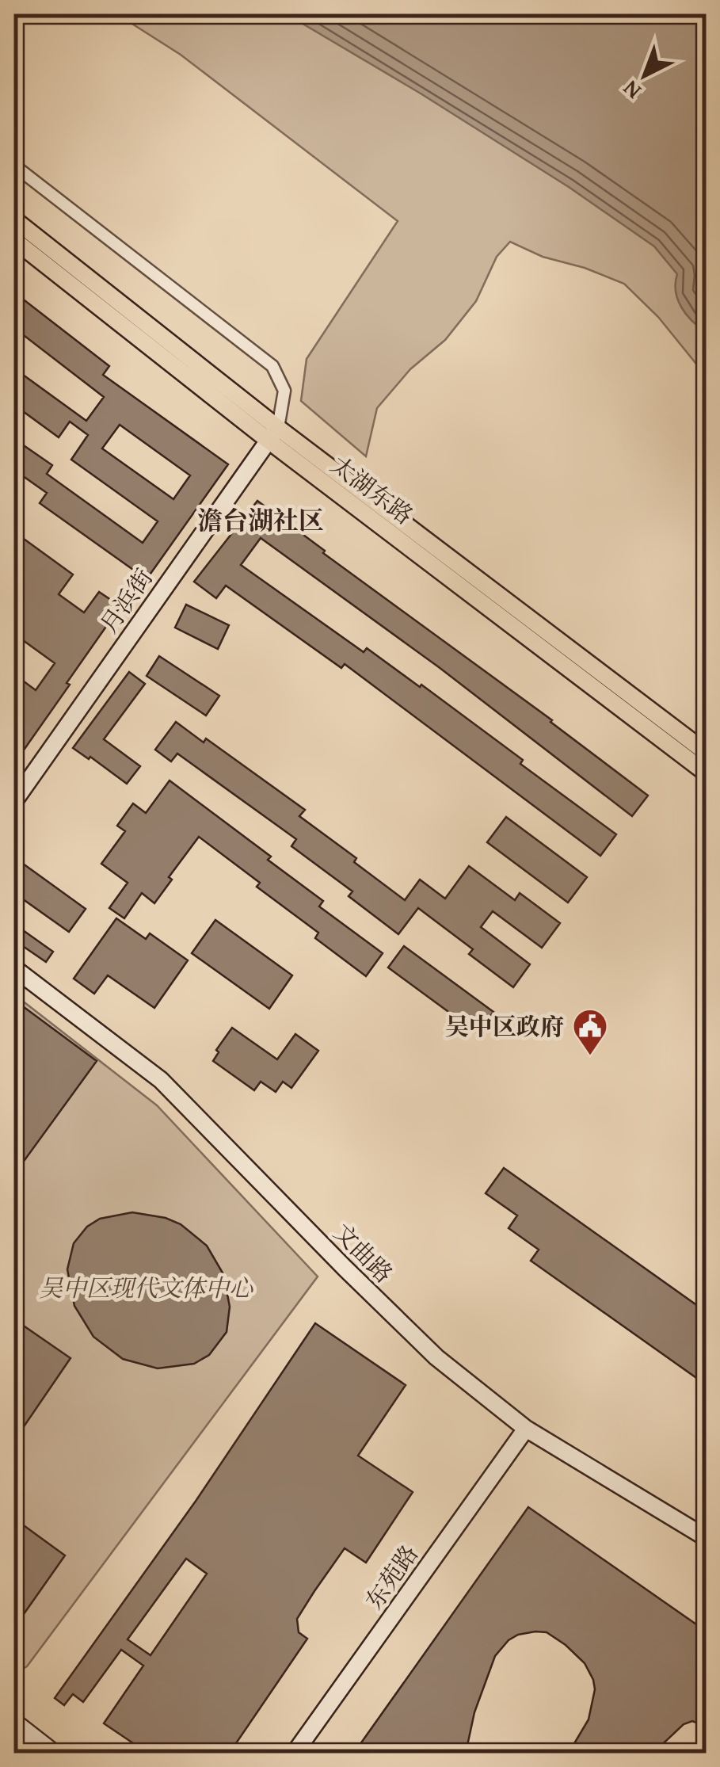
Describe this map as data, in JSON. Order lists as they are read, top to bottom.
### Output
{
  "streets": {
    "main road": ["太湖东路"],
    "street": ["月浜街", "文曲路", "东苑路"]
  },
  "crossings": [
    ["太湖东路", "月浜街"],
    ["文曲路", "东苑路"]
  ],
  "districts": ["澹台湖社区"],
  "parks": ["吴中区现代文体中心"],
  "places": {
    "public building": ["吴中区政府"]
  },
  "north": "bottom left"
}
